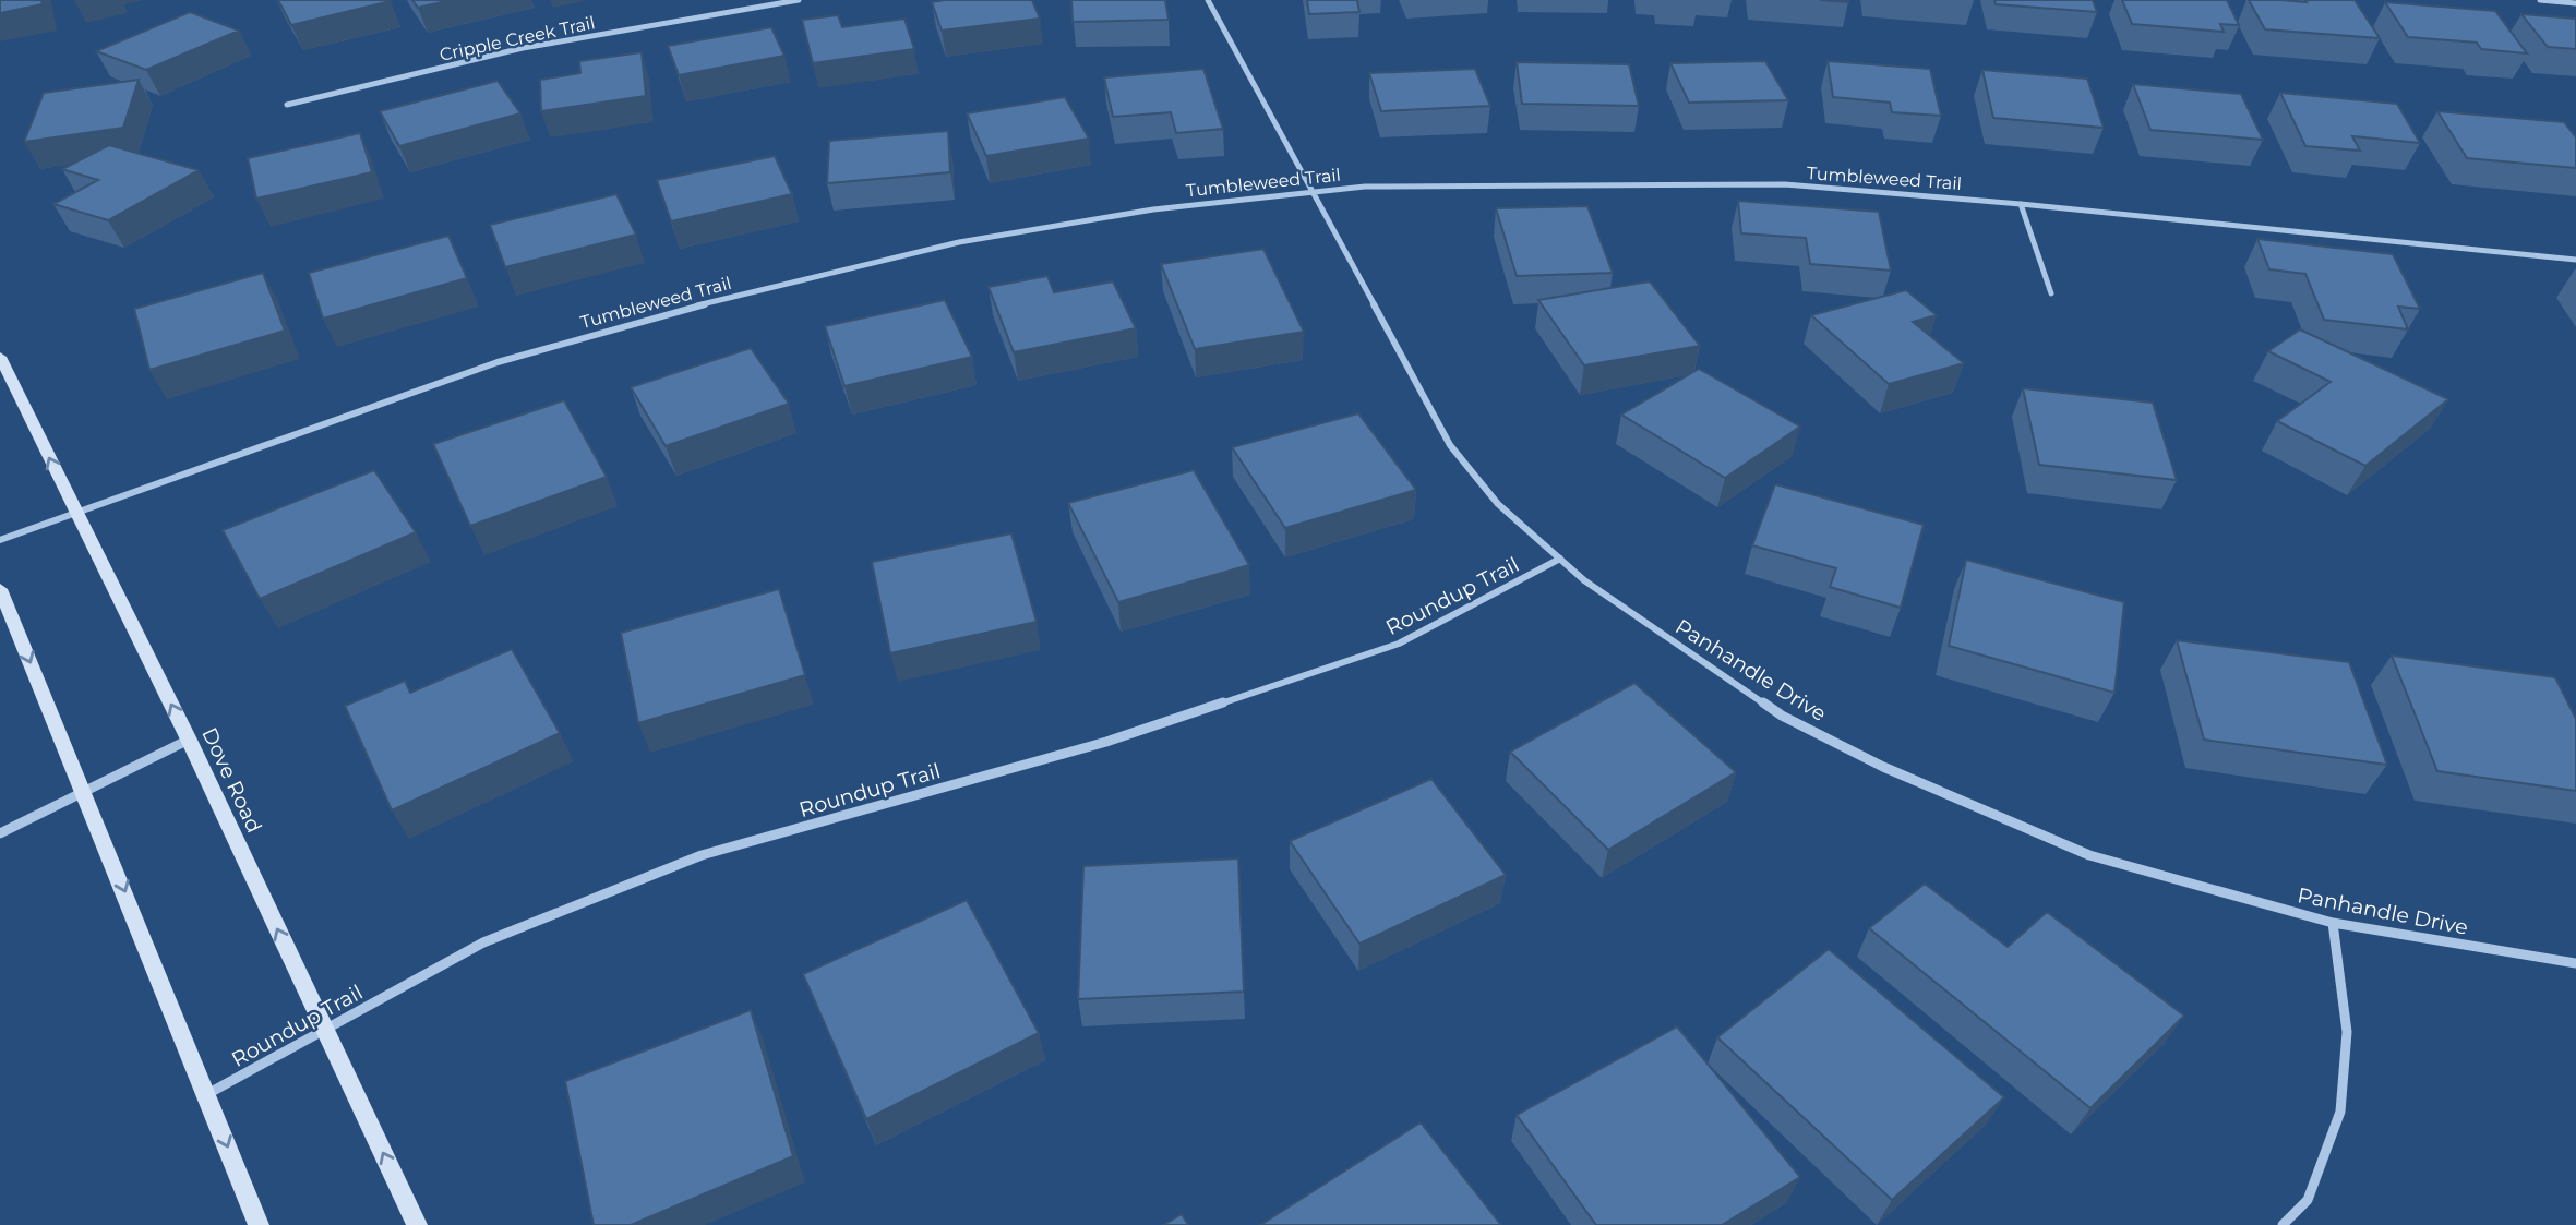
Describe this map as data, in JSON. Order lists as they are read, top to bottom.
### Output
{
  "streets": {
    "main road": ["Dove Road"],
    "street": [
      "Cripple Creek Trail",
      "Tumbleweed Trail",
      "Roundup Trail",
      "Panhandle Drive"
    ]
  },
  "crossings": [
    ["Tumbleweed Trail", "Panhandle Drive"],
    ["Tumbleweed Trail", "Dove Road"],
    ["Roundup Trail", "Panhandle Drive"],
    ["Roundup Trail", "Dove Road"]
  ]
}
